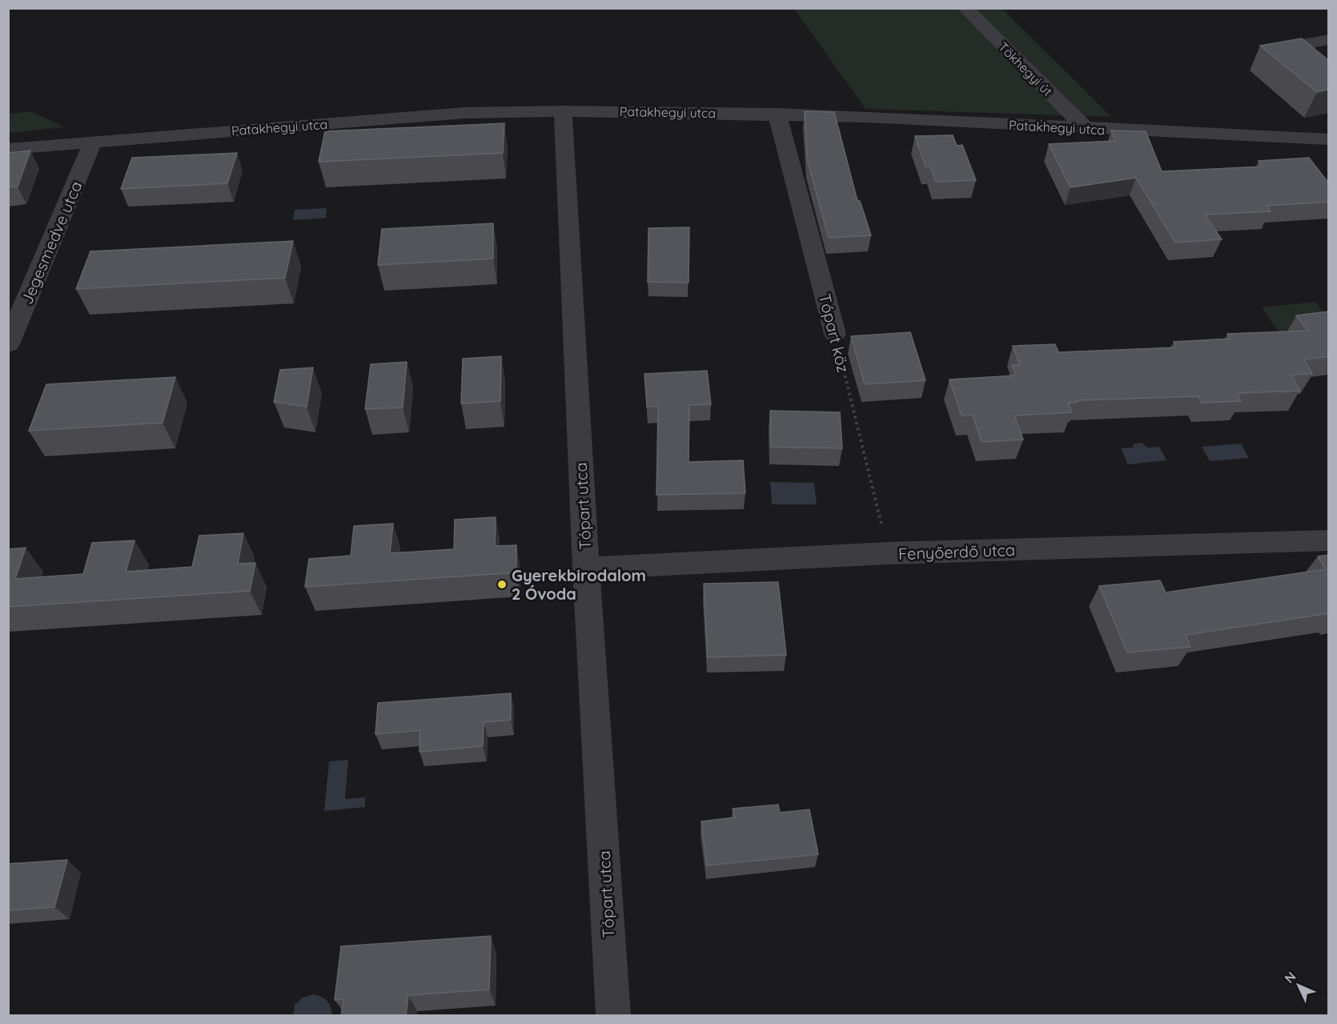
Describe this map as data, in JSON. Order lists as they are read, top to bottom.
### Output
{
  "streets": {
    "street": [
      "Tökhegyi út",
      "Patakhegyi utca",
      "Jegesmedve utca",
      "Tópart köz",
      "Tópart utca",
      "Fenyőerdő utca"
    ]
  },
  "crossings": [
    ["Tökhegyi út", "Patakhegyi utca"],
    ["Patakhegyi utca", "Jegesmedve utca"],
    ["Patakhegyi utca", "Tópart köz"],
    ["Patakhegyi utca", "Tópart utca"],
    ["Tópart köz", "Fenyőerdő utca"],
    ["Tópart utca", "Fenyőerdő utca"]
  ],
  "places": ["Gyerekbirodalom 2 Óvoda"],
  "north": "top left"
}
